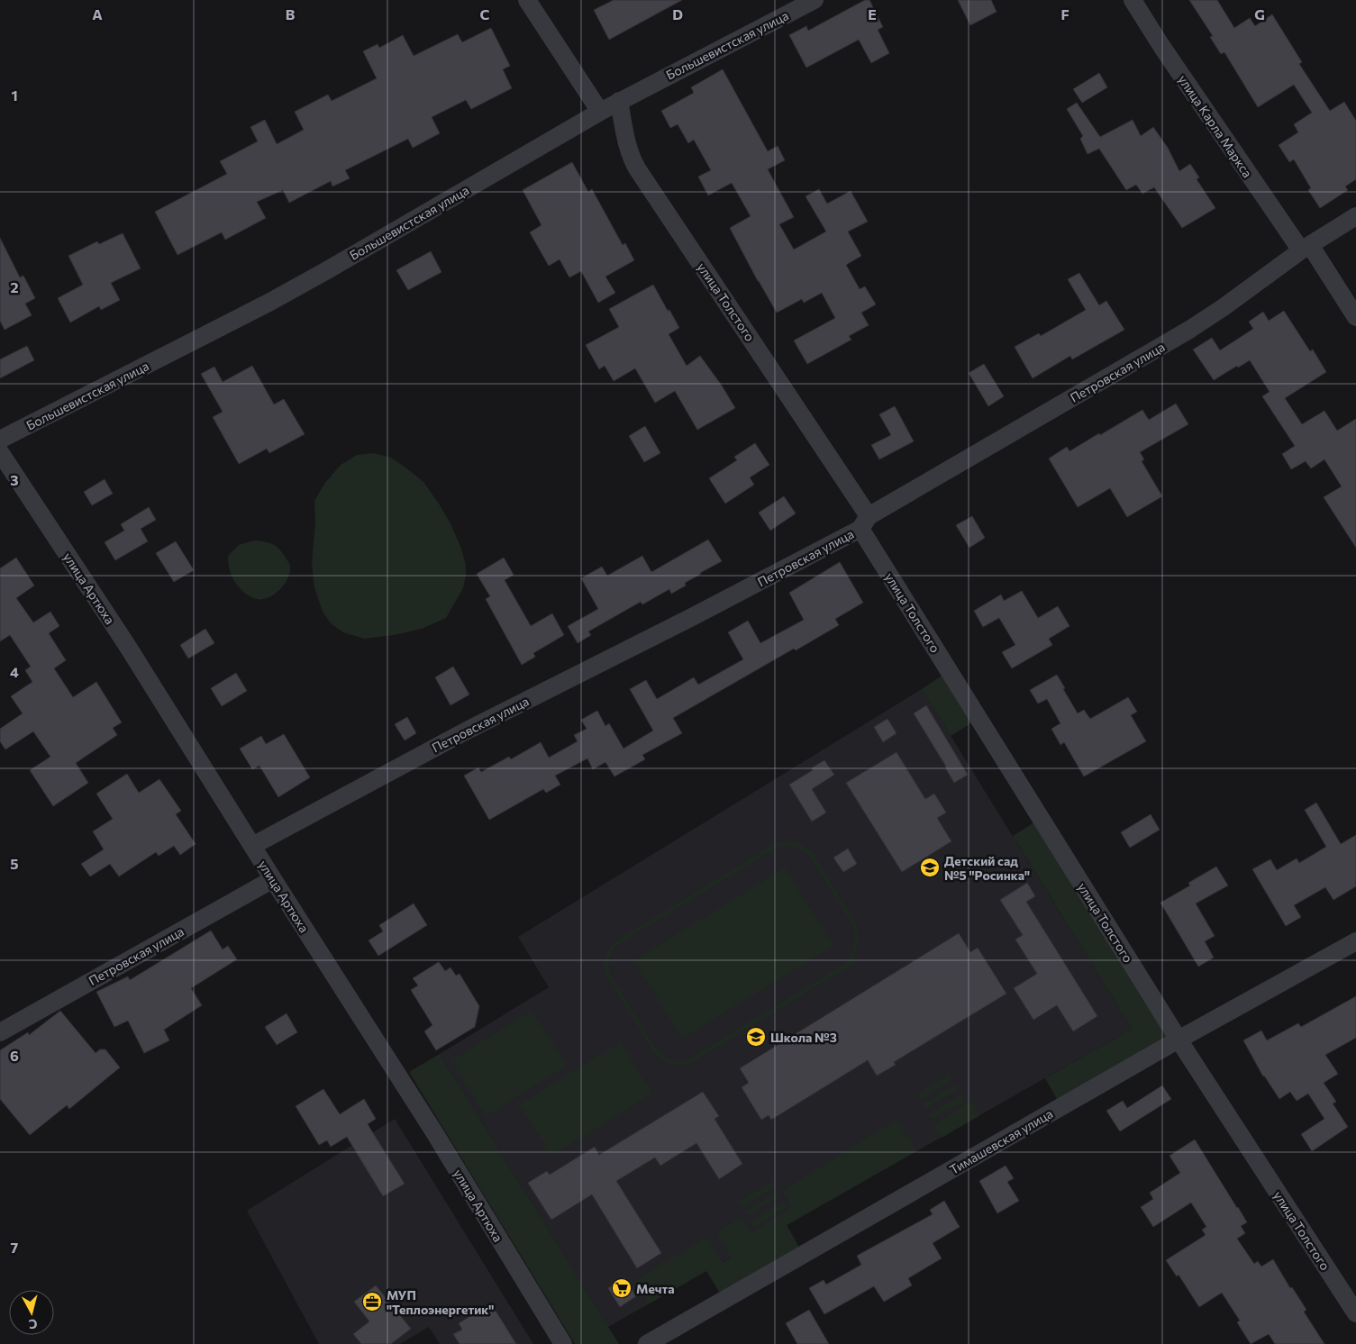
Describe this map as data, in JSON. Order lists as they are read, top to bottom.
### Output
{
  "streets": {
    "street": [
      "Большевистская улица",
      "улица Карла Маркса",
      "улица Толстого",
      "Петровская улица",
      "улица Артюха",
      "Тимашевская улица"
    ]
  },
  "crossings": [
    ["Большевистская улица", "улица Толстого"],
    ["улица Карла Маркса", "Петровская улица"],
    ["улица Толстого", "Петровская улица"],
    ["улица Толстого", "Тимашевская улица"],
    ["Петровская улица", "улица Артюха"]
  ],
  "places": {
    "school or university": ["Детский сад №5 \"Росинка\"", "Школа №3"],
    "supermarket": ["Мечта"],
    "office": ["МУП \"Теплоэнергетик\""]
  },
  "north": "bottom",
  "grid": {
    "columns": [
      "A",
      "B",
      "C",
      "D",
      "E",
      "F",
      "G"
    ],
    "rows": [
      "1",
      "2",
      "3",
      "4",
      "5",
      "6",
      "7"
    ]
  }
}
